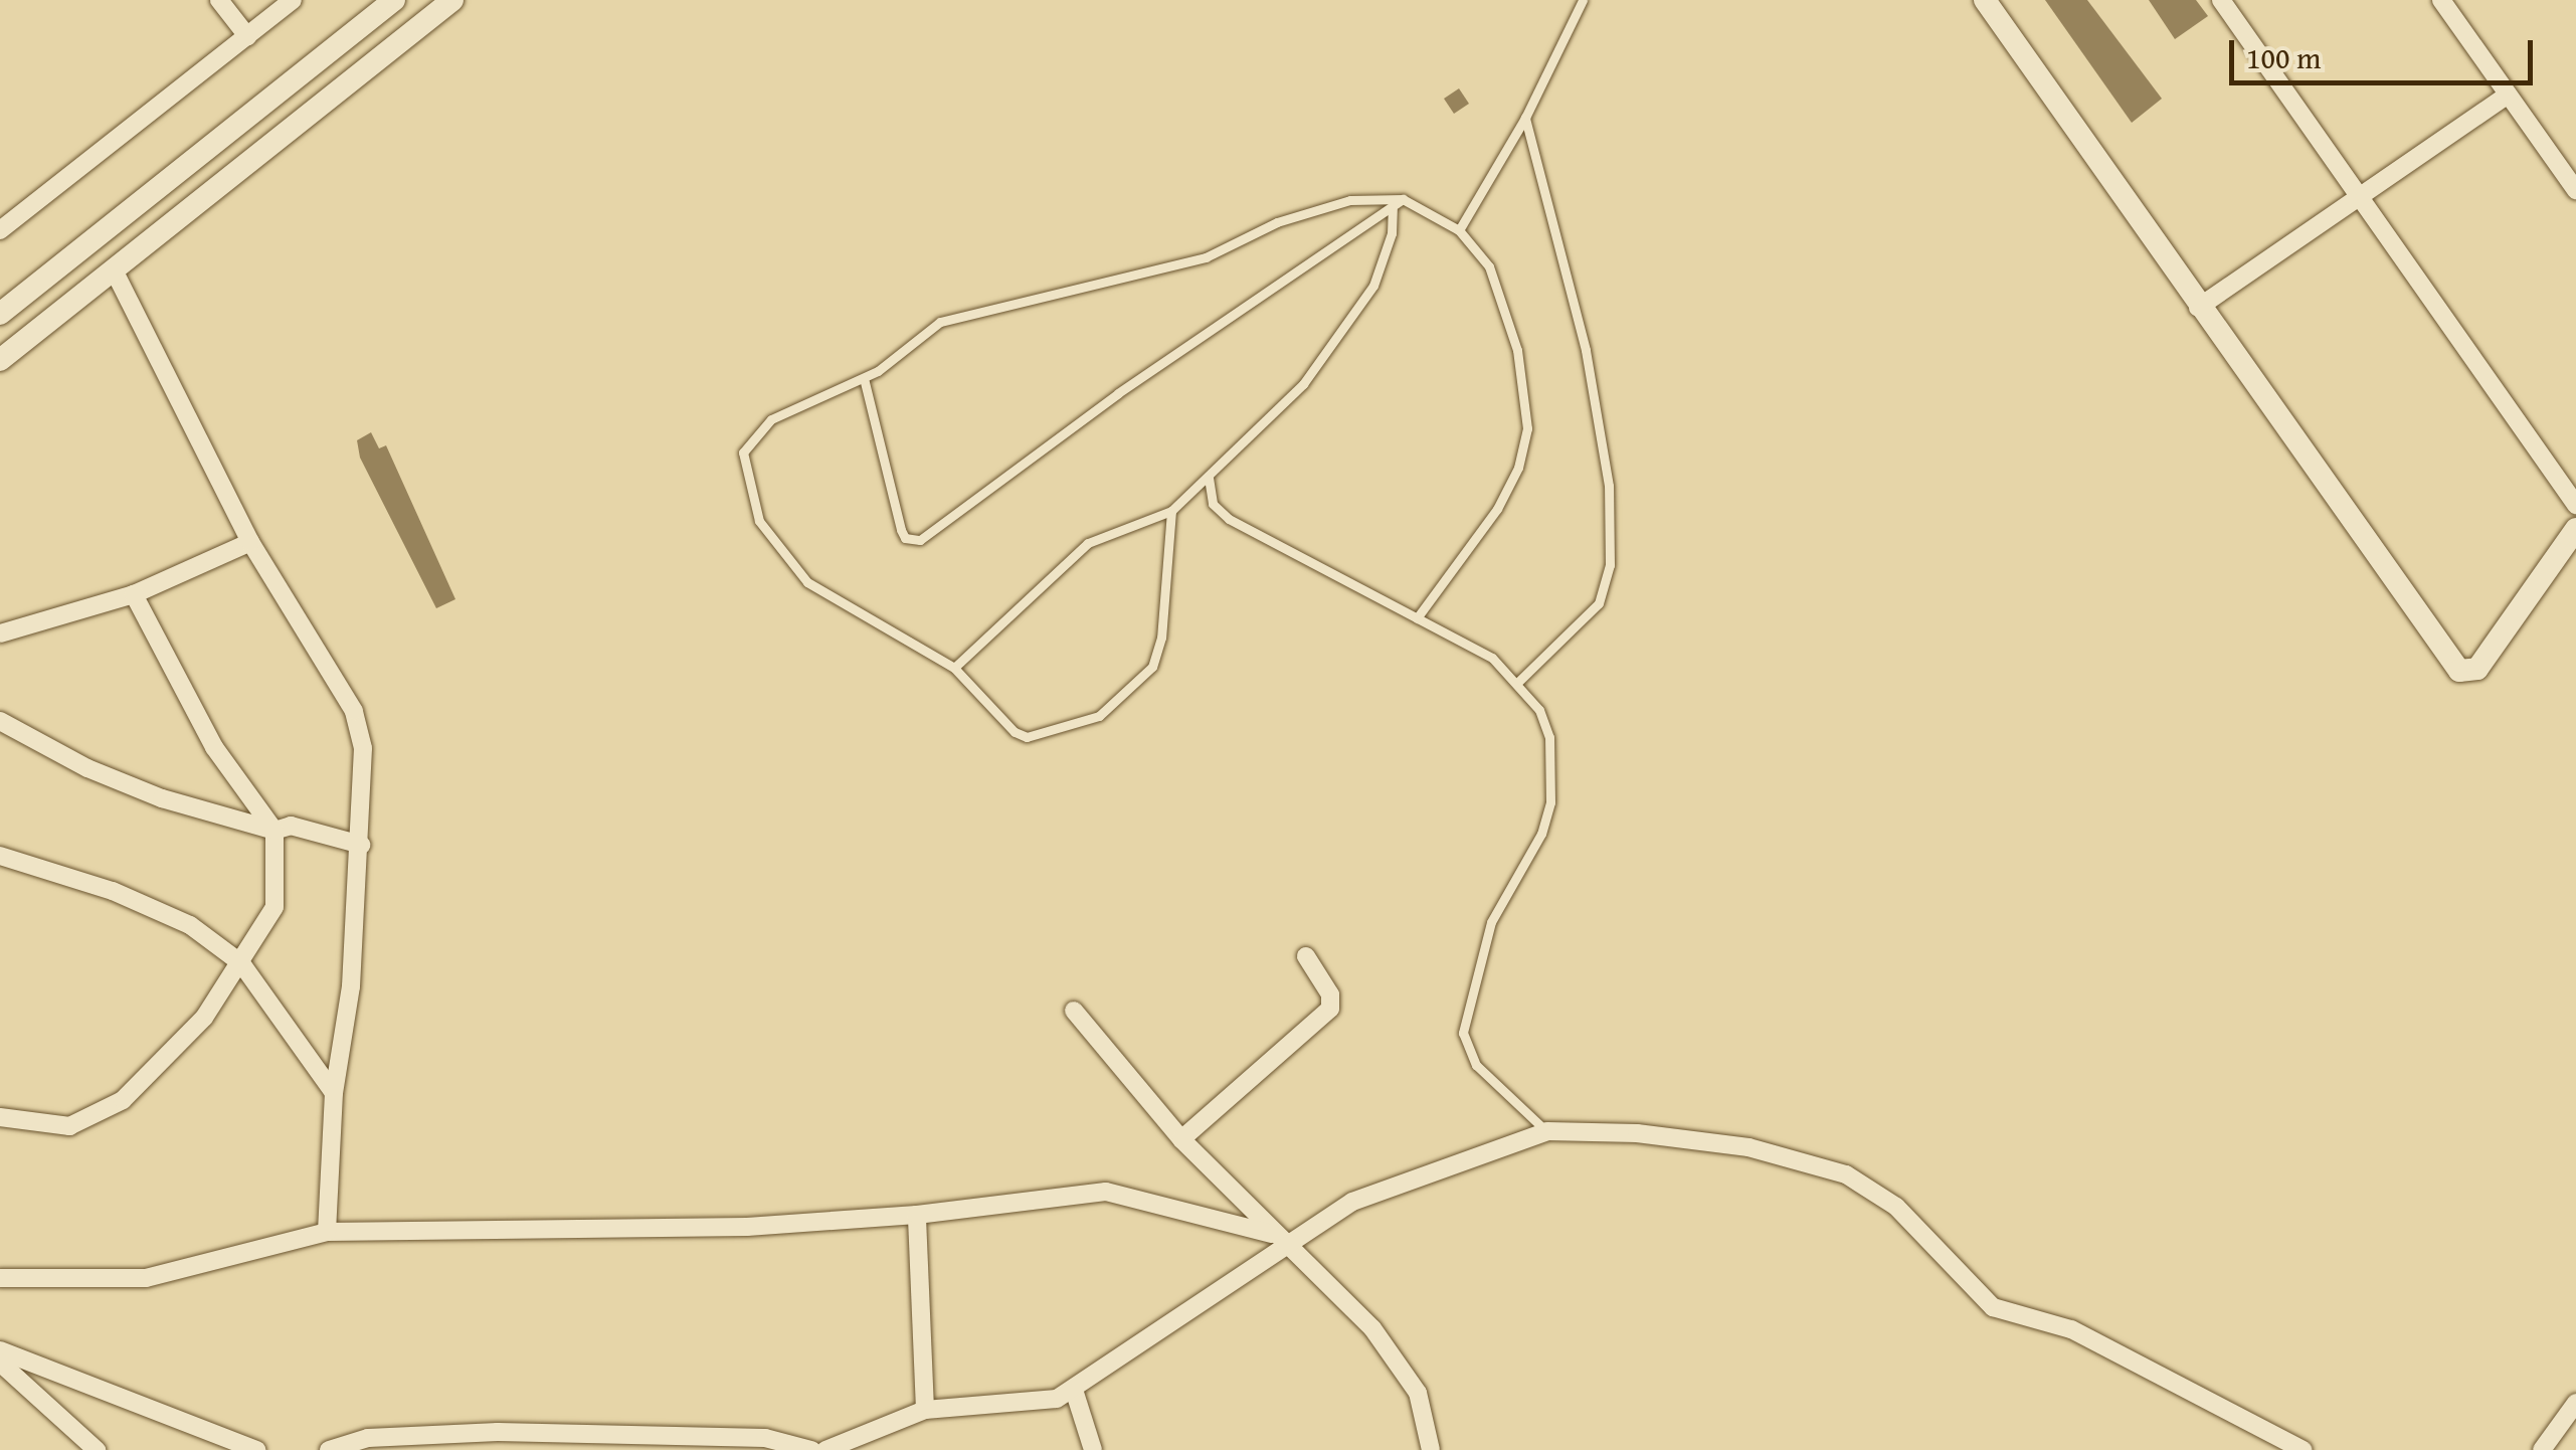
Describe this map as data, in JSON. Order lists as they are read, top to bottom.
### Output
{
  "scale_bar": "100 m"
}
